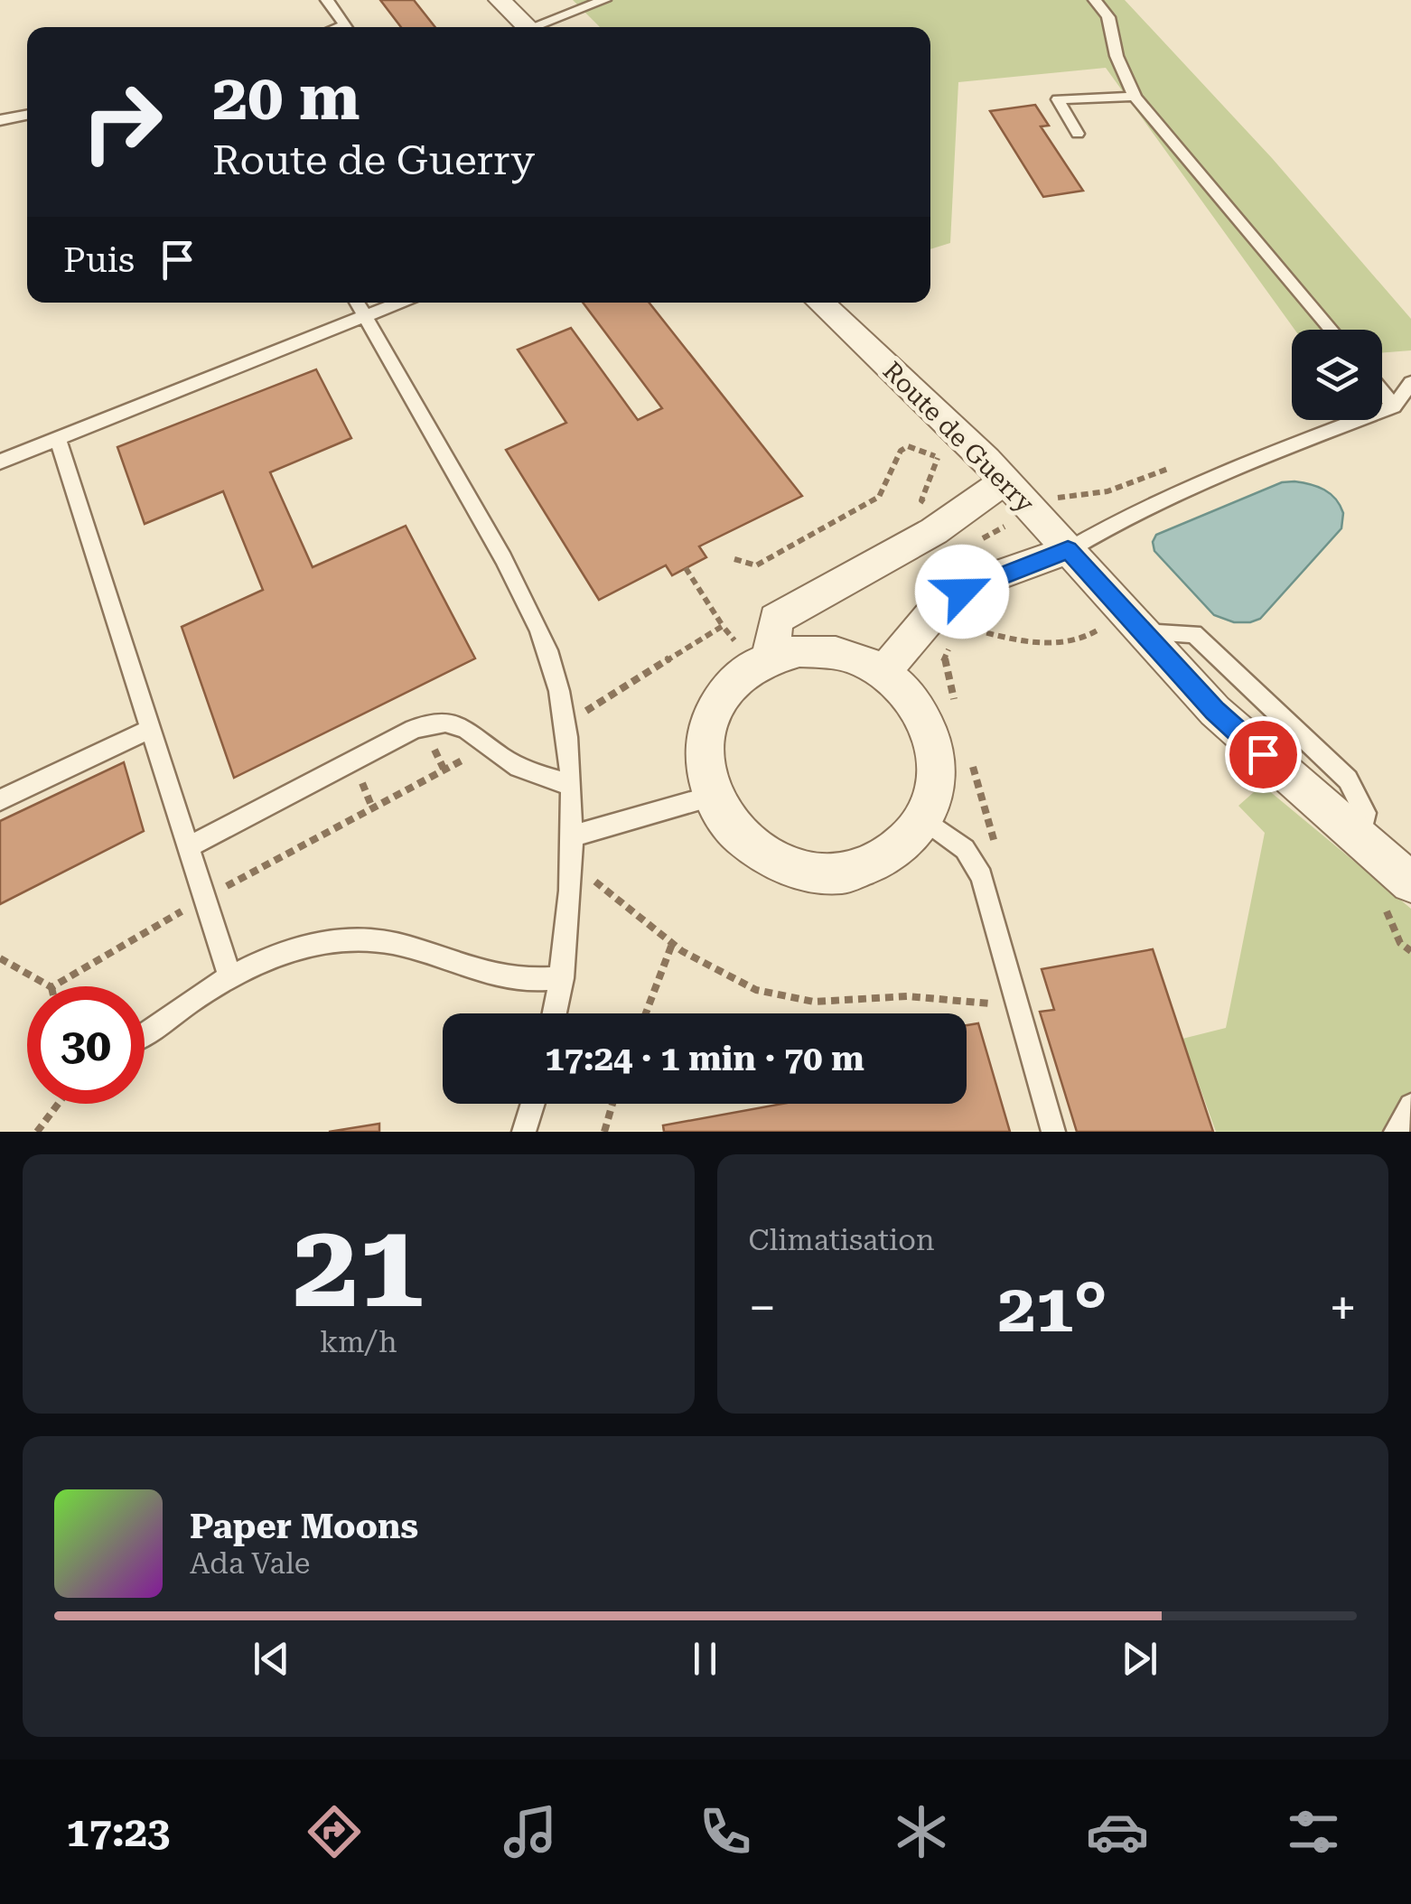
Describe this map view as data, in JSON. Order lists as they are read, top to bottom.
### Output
{
  "streets": {
    "street": ["Route de Guerry"]
  },
  "page": {
    "turn": ["20 m", "Route de Guerry"],
    "then": "Puis",
    "limit": "30",
    "trip": "17:24 · 1 min · 70 m",
    "tile": [
      ["21", "km/h"],
      "Climatisation"
    ],
    "heat": ["−", "21°", "+"],
    "song": ["Paper Moons", "Ada Vale"],
    "tabs": "17:23"
  }
}
